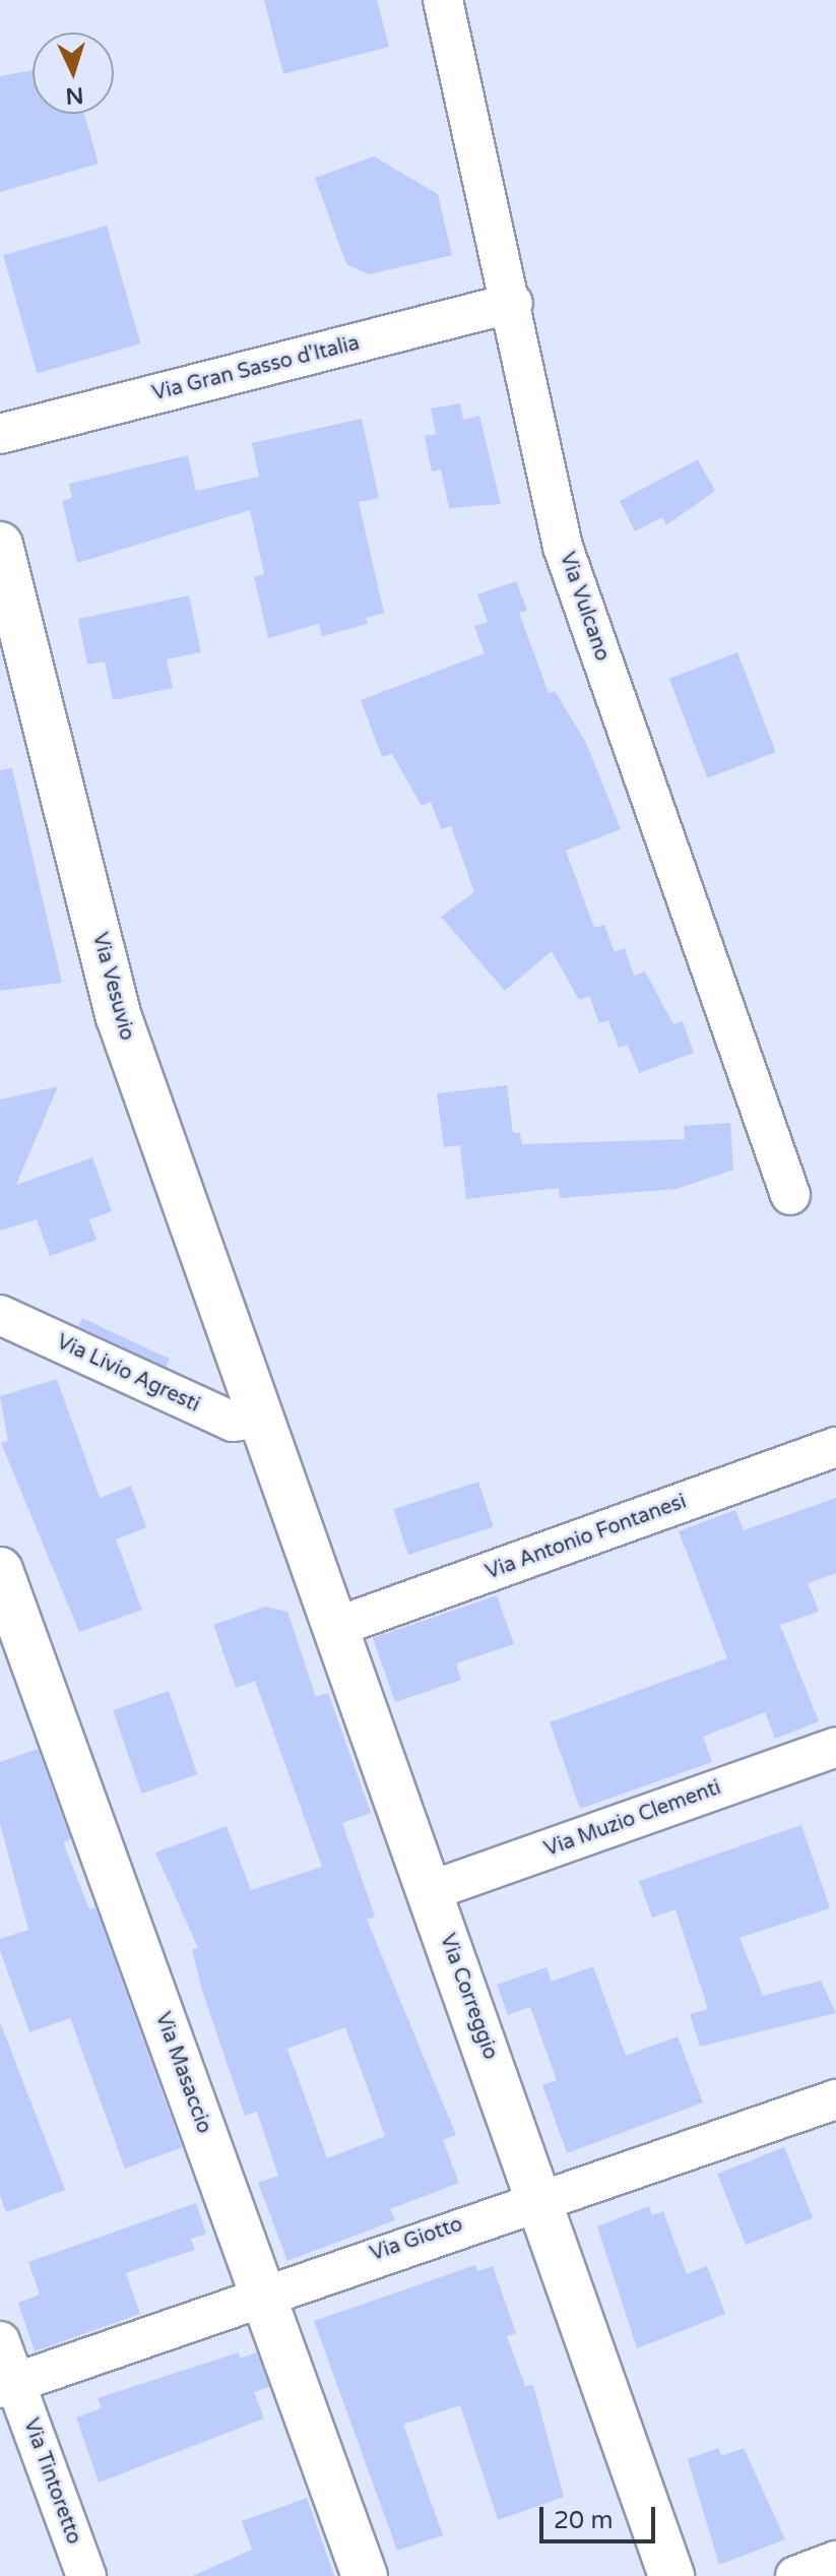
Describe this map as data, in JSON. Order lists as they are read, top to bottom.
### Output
{
  "streets": {
    "street": [
      "Via Gran Sasso d'Italia",
      "Via Vulcano",
      "Via Vesuvio",
      "Via Livio Agresti",
      "Via Antonio Fontanesi",
      "Via Muzio Clementi",
      "Via Correggio",
      "Via Masaccio",
      "Via Giotto",
      "Via Tintoretto"
    ]
  },
  "crossings": [
    ["Via Gran Sasso d'Italia", "Via Vulcano"],
    ["Via Vesuvio", "Via Livio Agresti"],
    ["Via Vesuvio", "Via Correggio"],
    ["Via Livio Agresti", "Via Correggio"],
    ["Via Antonio Fontanesi", "Via Correggio"],
    ["Via Muzio Clementi", "Via Correggio"],
    ["Via Correggio", "Via Giotto"],
    ["Via Masaccio", "Via Giotto"],
    ["Via Giotto", "Via Tintoretto"]
  ],
  "scale_bar": "20 m",
  "north": "bottom"
}
